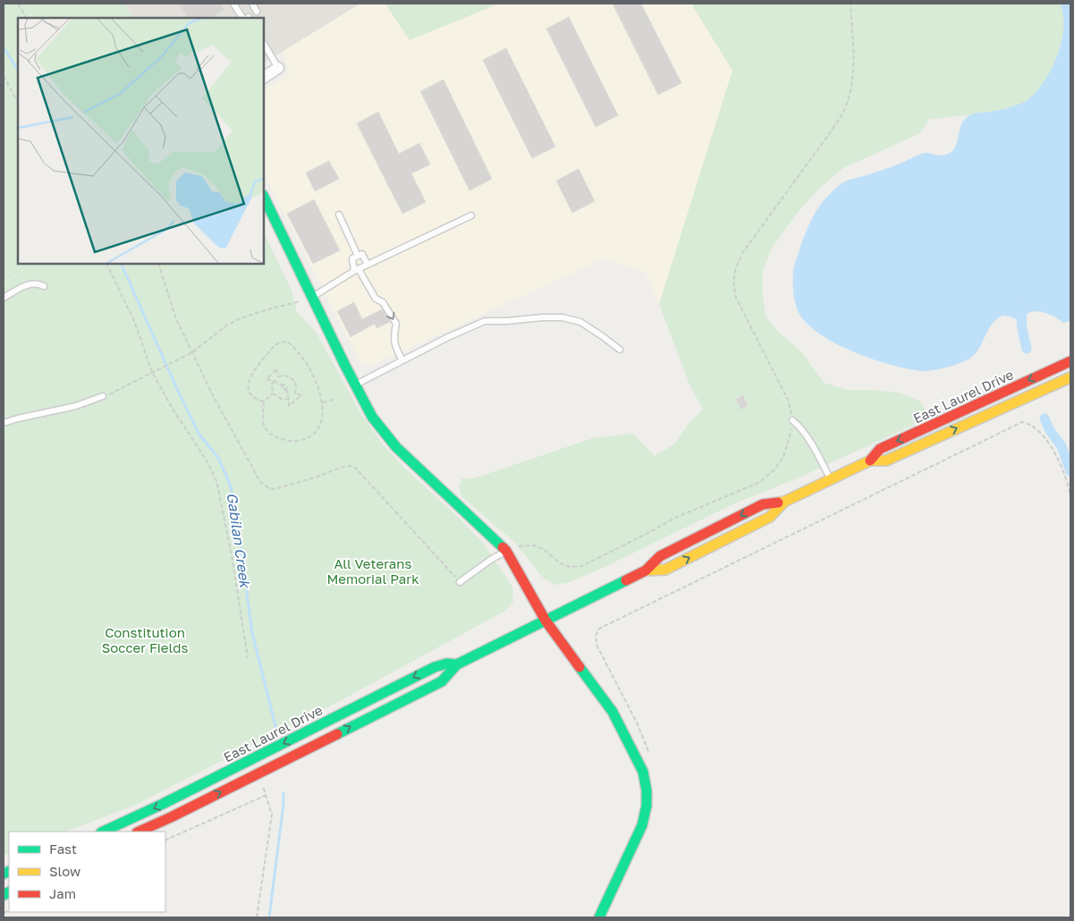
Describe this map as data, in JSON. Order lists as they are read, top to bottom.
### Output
{
  "streets": {
    "main road": ["East Laurel Drive"]
  },
  "water": ["Gabilan Creek"],
  "parks": ["All Veterans Memorial Park", "Constitution Soccer Fields"],
  "legend": ["Fast", "Slow", "Jam"]
}
